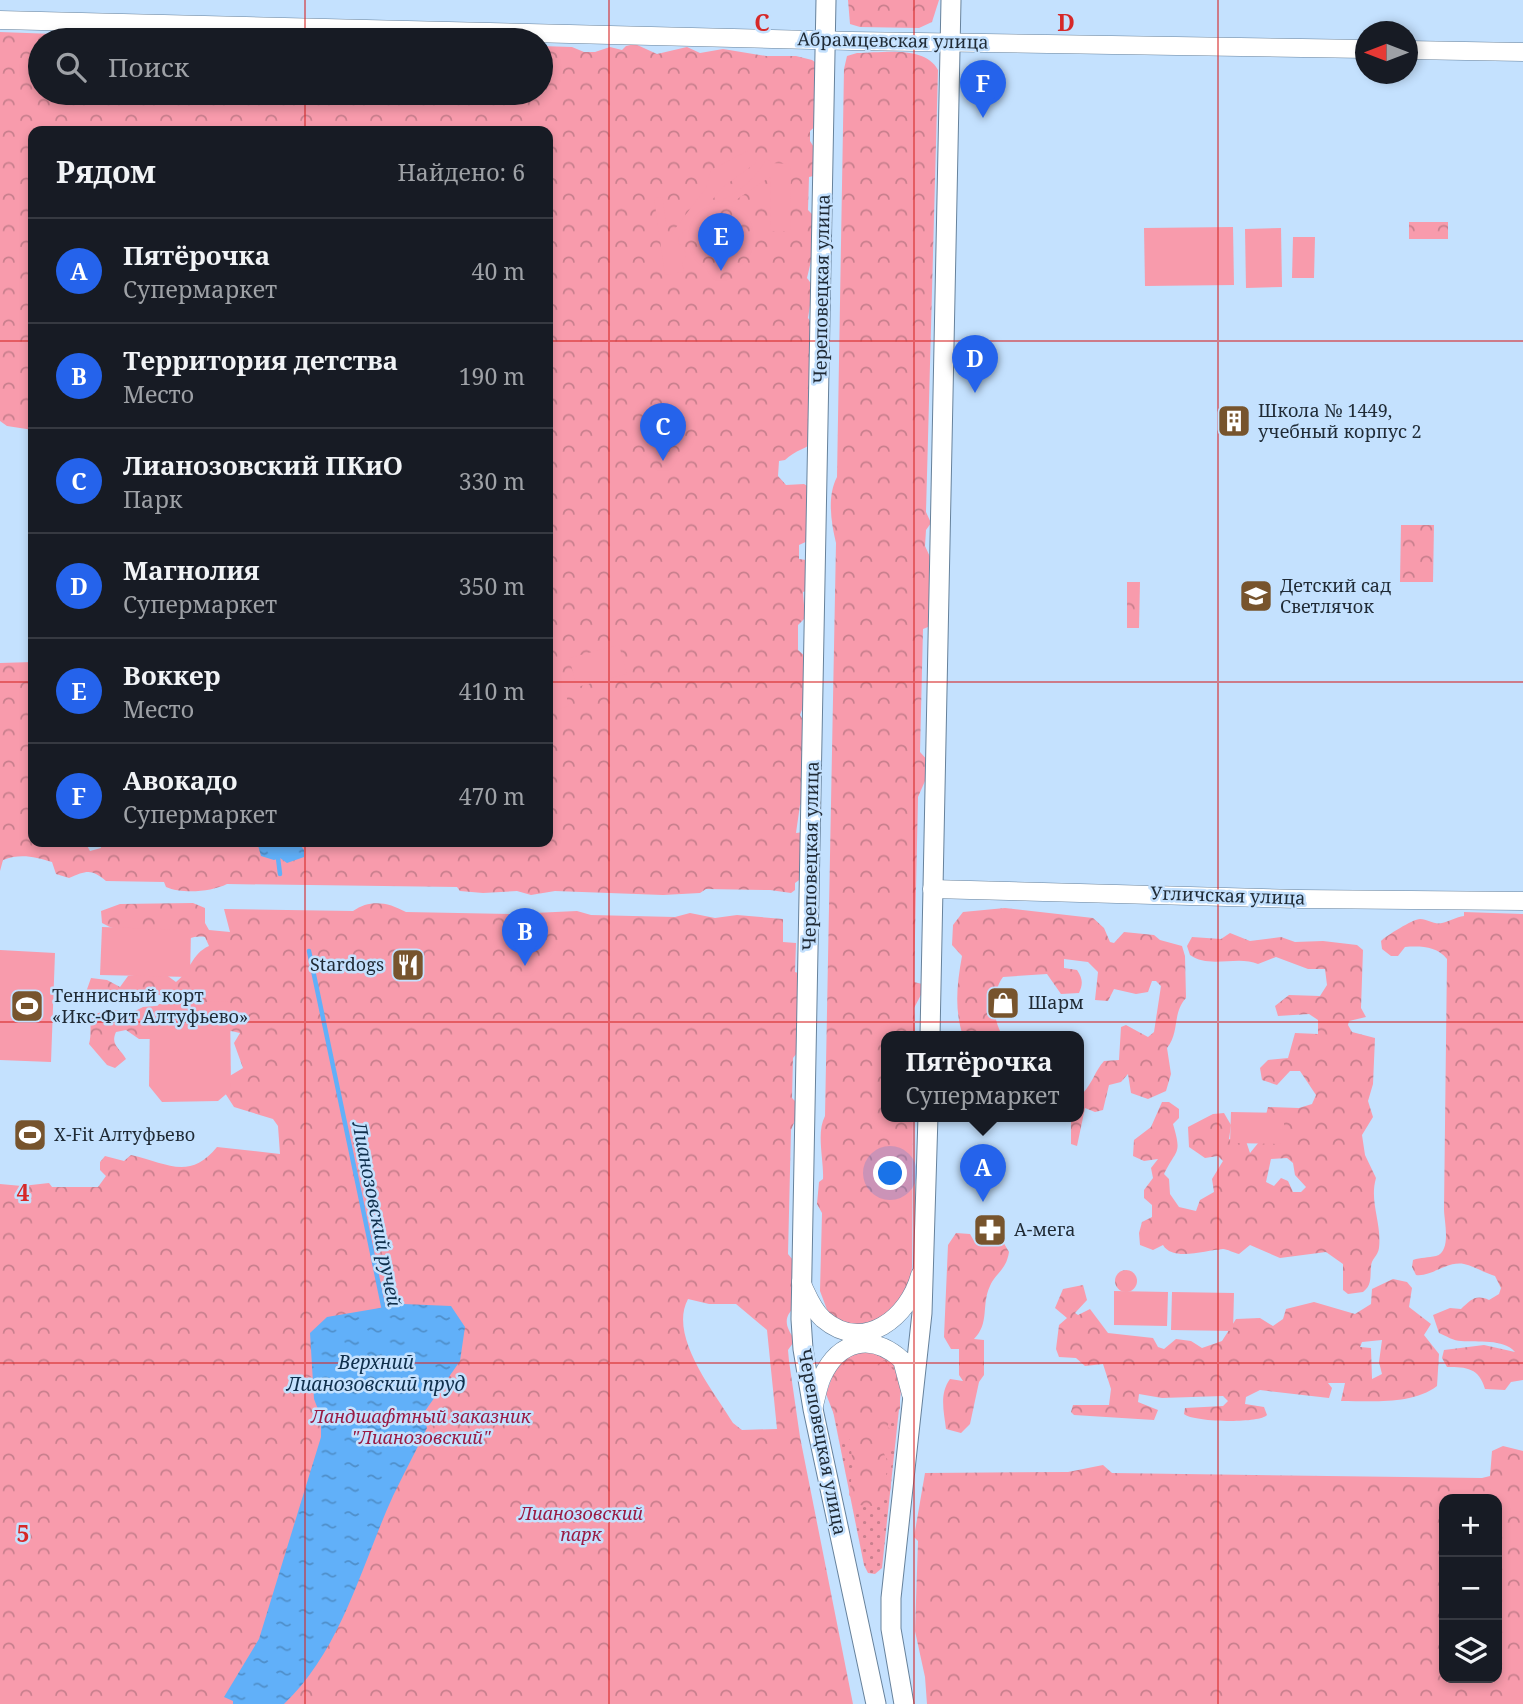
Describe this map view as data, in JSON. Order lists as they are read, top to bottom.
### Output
{
  "streets": {
    "main road": ["Череповецкая улица"],
    "street": ["Абрамцевская улица", "Угличская улица"]
  },
  "crossings": [
    ["Абрамцевская улица", "Череповецкая улица"]
  ],
  "water": ["Лианозовский ручей", "Верхний Лианозовский пруд"],
  "parks": ["Ландшафтный заказник \"Лианозовский\"", "Лианозовский парк"],
  "places": {
    "building": ["Школа № 1449, учебный корпус 2"],
    "school or university": ["Детский сад Светлячок"],
    "restaurant": ["Stardogs"],
    "shop": ["Шарм"],
    "sports": ["Теннисный корт «Икс-Фит Алтуфьево»", "X-Fit Алтуфьево"],
    "pharmacy": ["А-мега"]
  },
  "north": "left",
  "page": {
    "search": "Поиск",
    "pins": [
      "F",
      "E",
      "D",
      "C",
      "B",
      "A"
    ],
    "heading": ["Рядом", "Найдено: 6"],
    "list": [
      {
        "mark": "A",
        "name": "Пятёрочка",
        "note": "Супермаркет",
        "value": "40 m"
      },
      {
        "mark": "B",
        "name": "Территория детства",
        "note": "Место",
        "value": "190 m"
      },
      {
        "mark": "C",
        "name": "Лианозовский ПКиО",
        "note": "Парк",
        "value": "330 m"
      },
      {
        "mark": "D",
        "name": "Магнолия",
        "note": "Супермаркет",
        "value": "350 m"
      },
      {
        "mark": "E",
        "name": "Воккер",
        "note": "Место",
        "value": "410 m"
      },
      {
        "mark": "F",
        "name": "Авокадо",
        "note": "Супермаркет",
        "value": "470 m"
      }
    ],
    "popup": ["Пятёрочка", "Супермаркет"],
    "map_buttons": ["+", "−"]
  },
  "grid": {
    "columns": ["C", "D"],
    "rows": ["4", "5"]
  }
}
